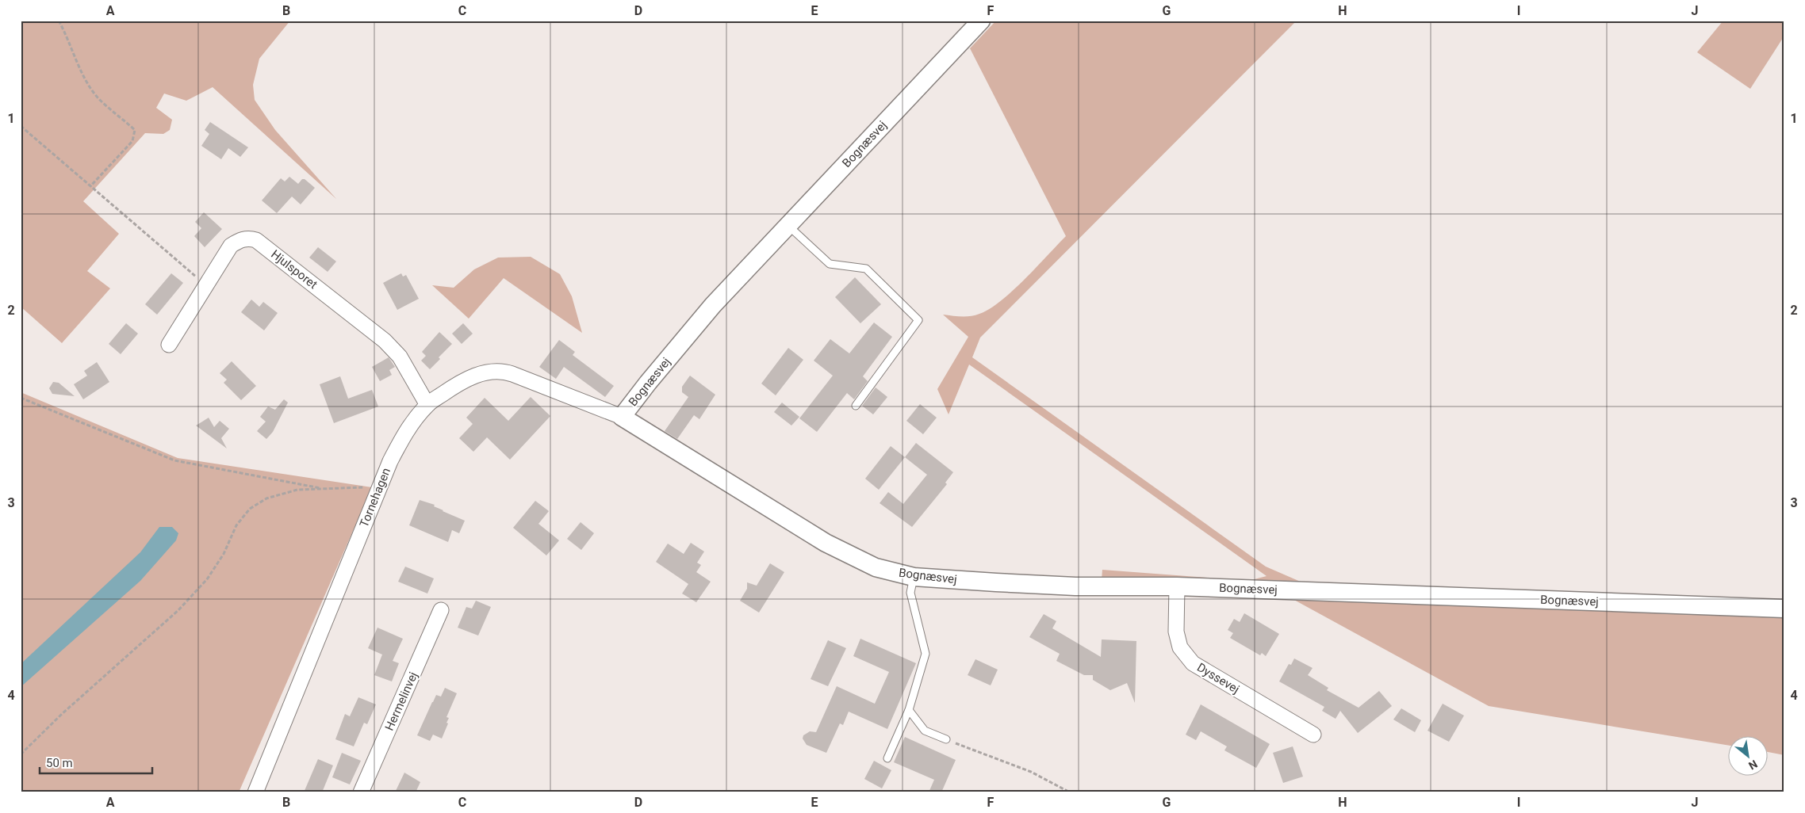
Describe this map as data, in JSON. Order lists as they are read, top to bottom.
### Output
{
  "streets": {
    "street": [
      "Bognæsvej",
      "Hjulsporet",
      "Tornehagen",
      "Dyssevej",
      "Hermelinvej"
    ]
  },
  "crossings": [
    ["Bognæsvej", "Tornehagen"],
    ["Bognæsvej", "Dyssevej"],
    ["Hjulsporet", "Tornehagen"]
  ],
  "scale_bar": "50 m",
  "north": "bottom right",
  "grid": {
    "columns": [
      "A",
      "B",
      "C",
      "D",
      "E",
      "F",
      "G",
      "H",
      "I",
      "J"
    ],
    "rows": [
      "1",
      "2",
      "3",
      "4"
    ]
  }
}
